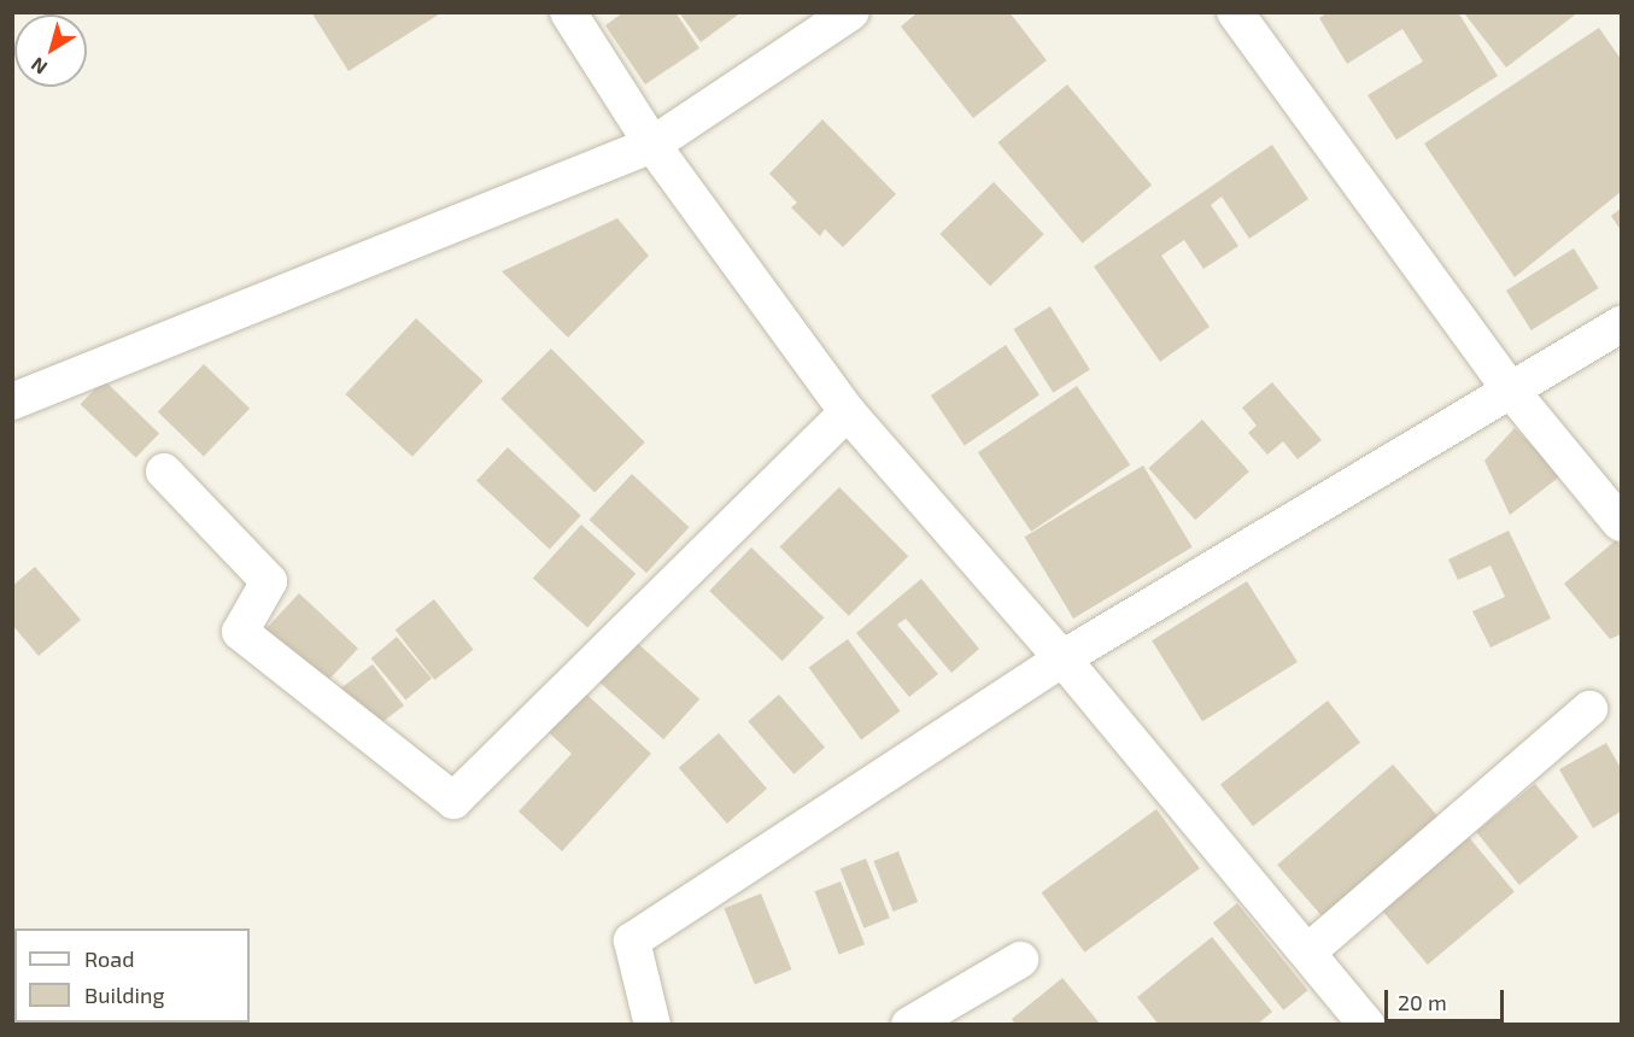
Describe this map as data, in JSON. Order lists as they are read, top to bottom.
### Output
{
  "legend": ["Road", "Building"],
  "scale_bar": "20 m",
  "north": "bottom left"
}
